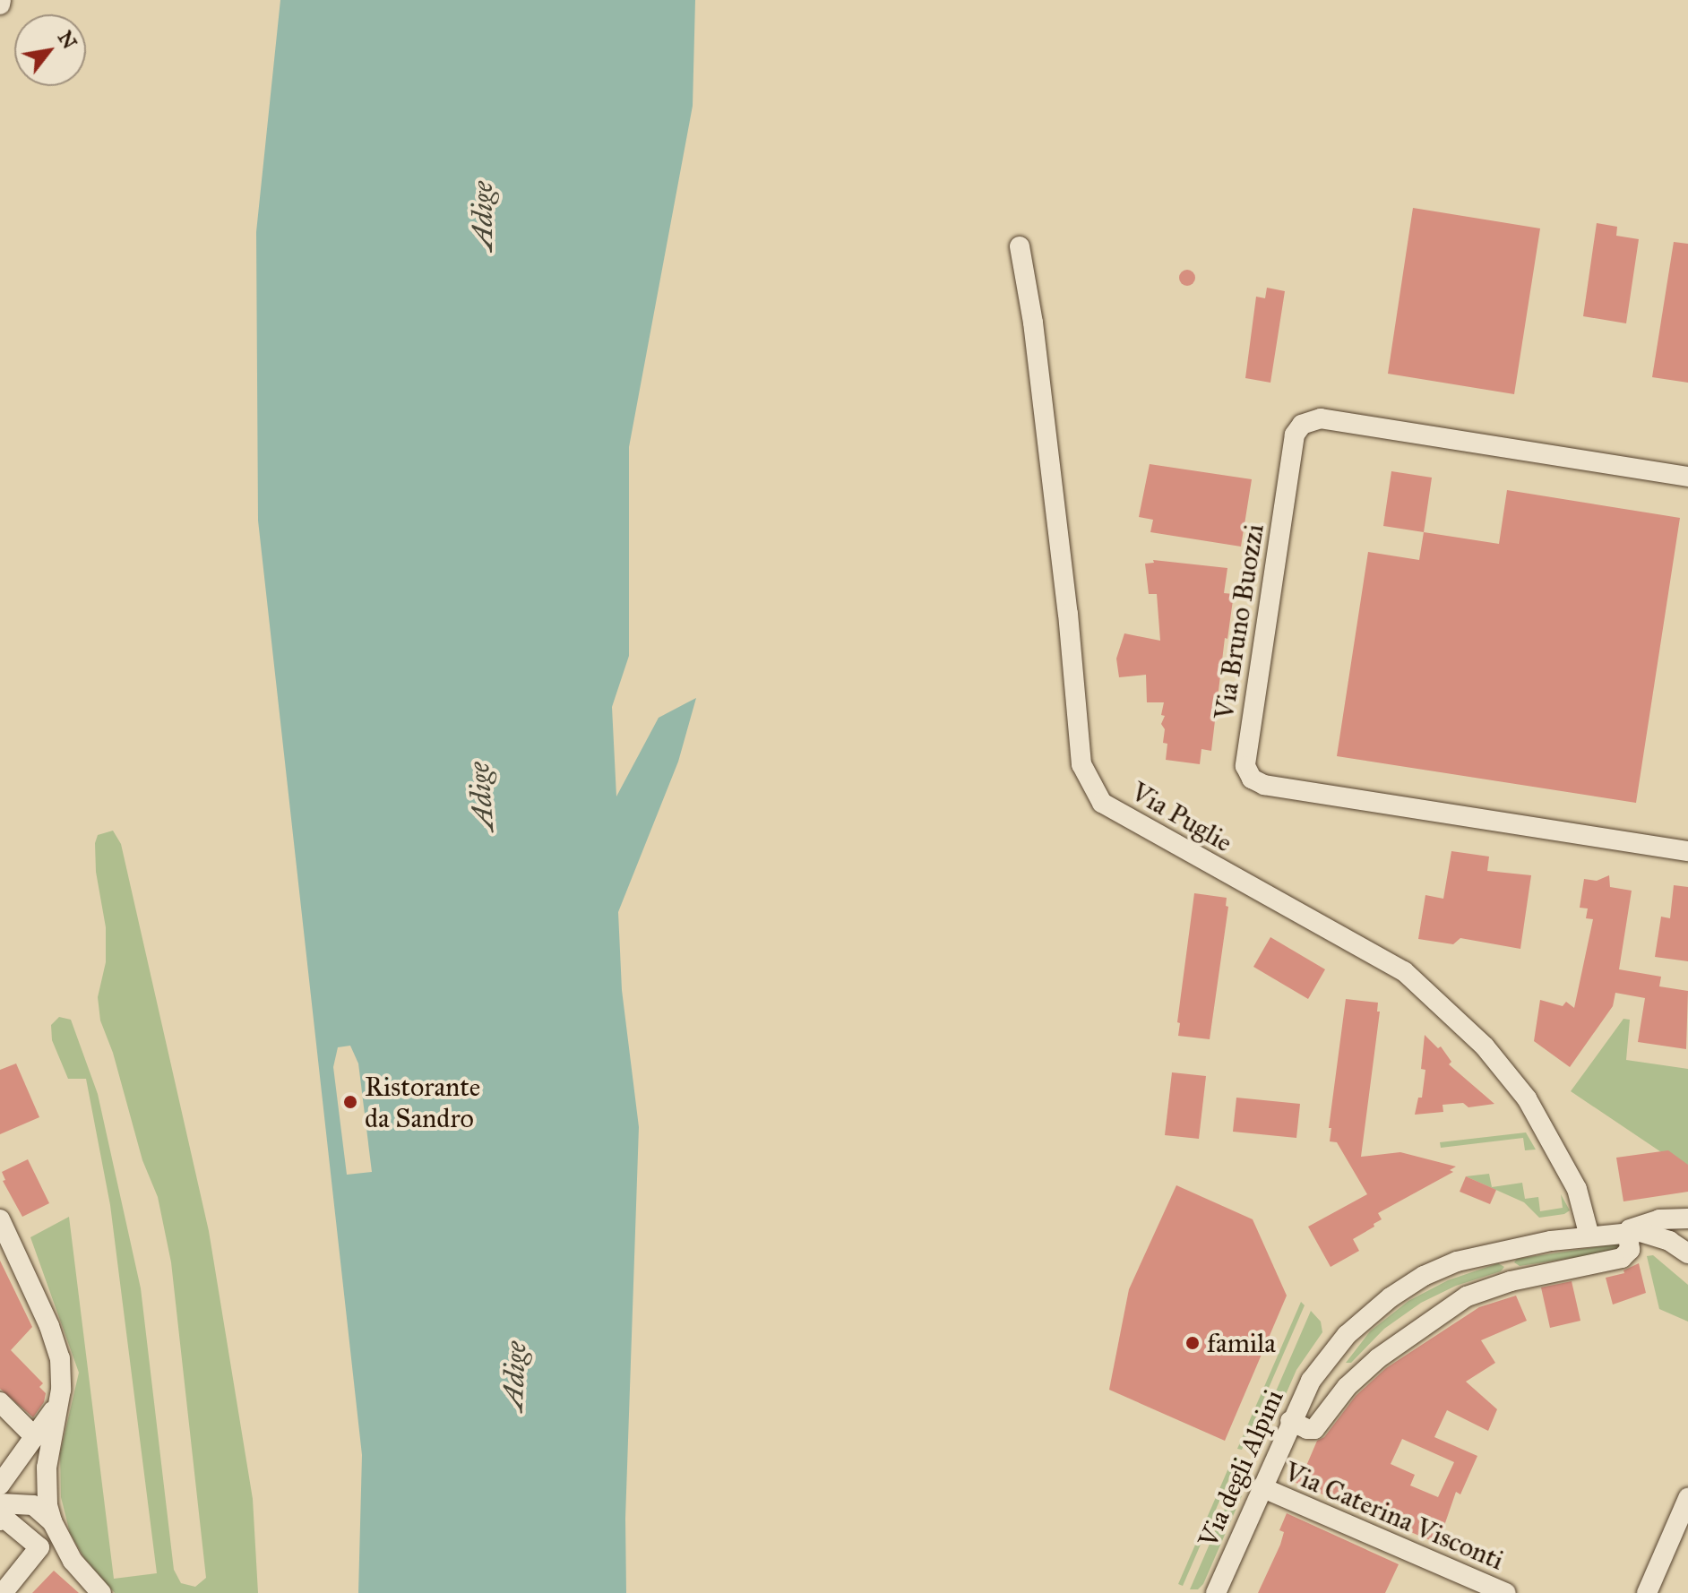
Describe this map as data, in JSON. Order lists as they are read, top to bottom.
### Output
{
  "streets": {
    "street": [
      "Via Bruno Buozzi",
      "Via Puglie",
      "Via degli Alpini",
      "Via Caterina Visconti"
    ]
  },
  "crossings": [
    ["Via Puglie", "Via degli Alpini"],
    ["Via degli Alpini", "Via Caterina Visconti"]
  ],
  "water": ["Adige"],
  "places": ["Ristorante da Sandro", "famila"],
  "north": "top right"
}
